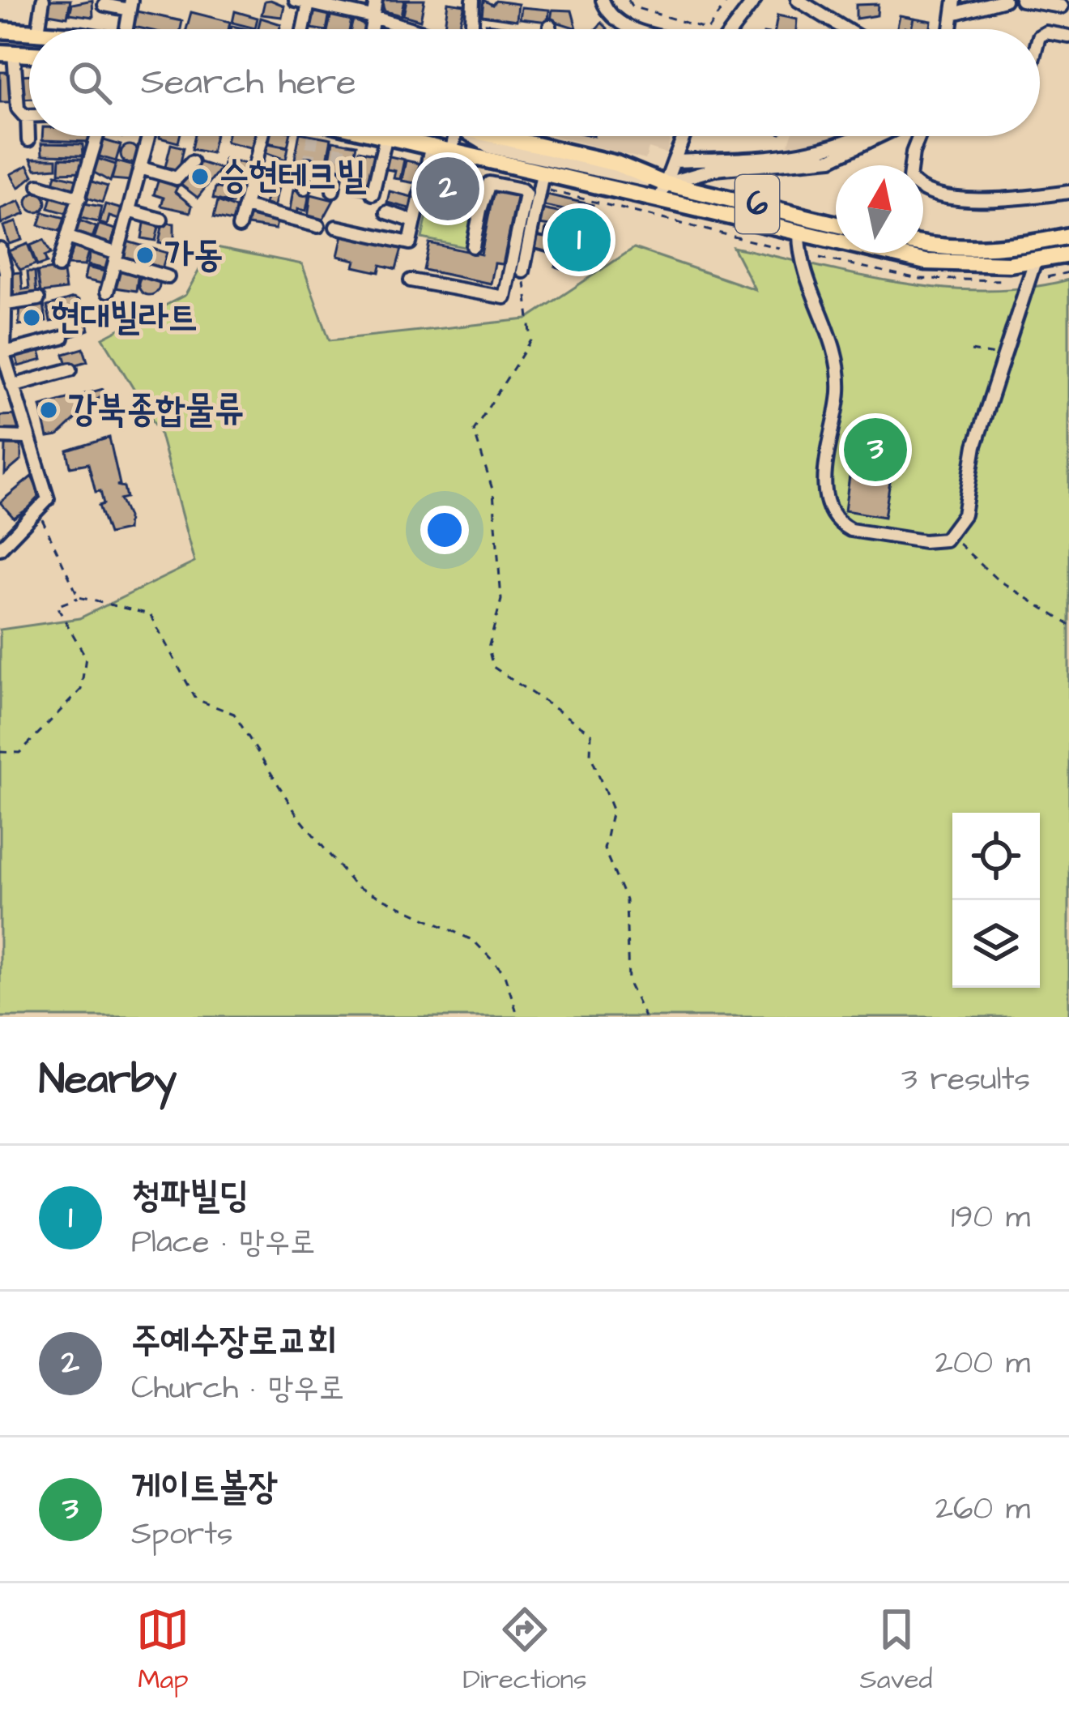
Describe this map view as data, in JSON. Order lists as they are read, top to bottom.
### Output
{
  "streets": {
    "main road": ["6"]
  },
  "places": [
    "승현테크빌",
    "가동",
    "현대빌라트",
    "강북종합물류"
  ],
  "north": "top",
  "page": {
    "search": "Search here",
    "pins": ["2", "1", "3"],
    "heading": ["Nearby", "3 results"],
    "list": [
      {
        "mark": "1",
        "name": "청파빌딩",
        "note": "Place · 망우로",
        "value": "190 m"
      },
      {
        "mark": "2",
        "name": "주예수장로교회",
        "note": "Church · 망우로",
        "value": "200 m"
      },
      {
        "mark": "3",
        "name": "게이트볼장",
        "note": "Sports",
        "value": "260 m"
      }
    ],
    "nav": ["Map", "Directions", "Saved"]
  }
}
